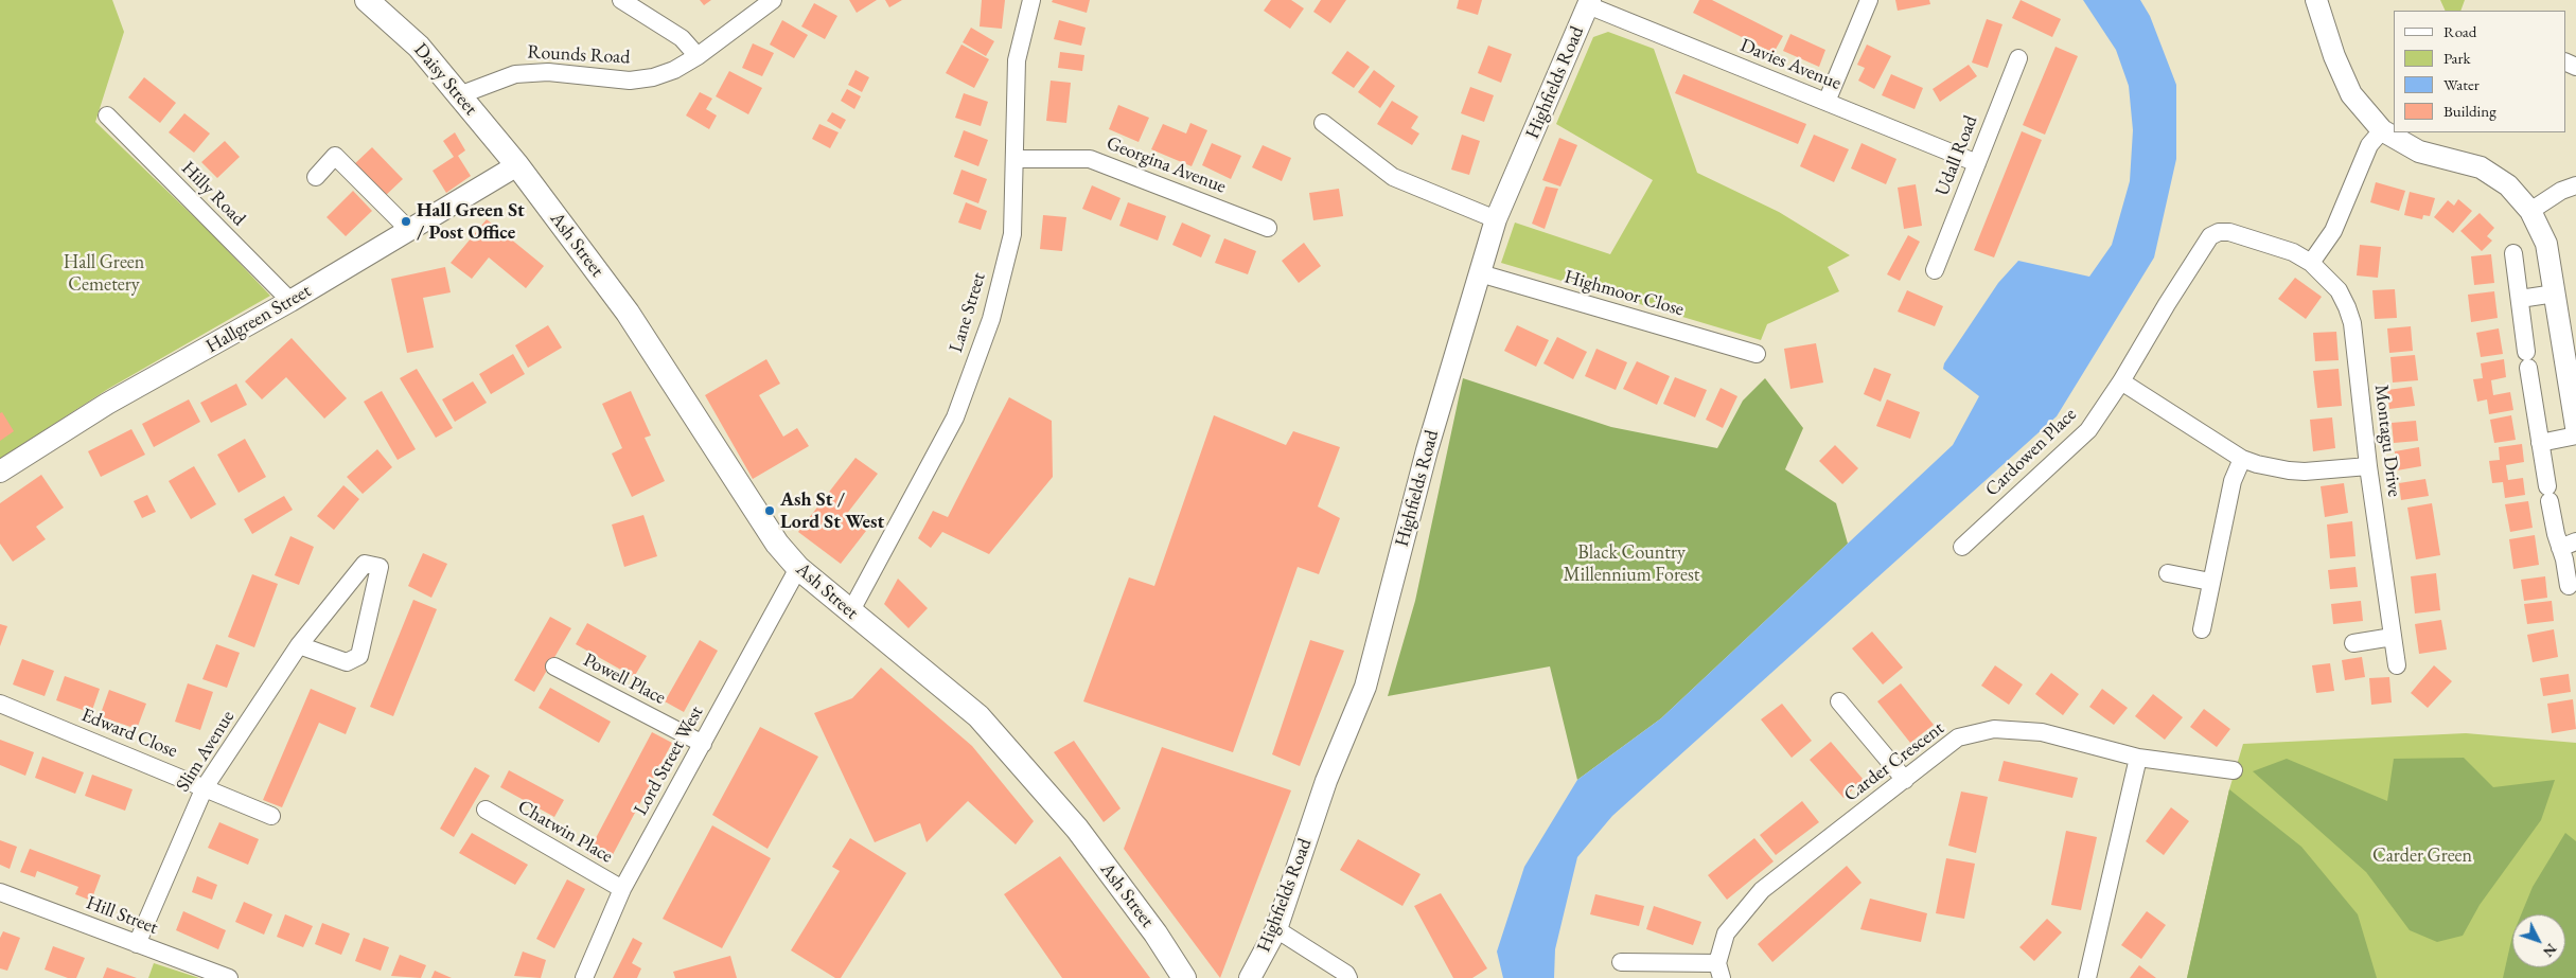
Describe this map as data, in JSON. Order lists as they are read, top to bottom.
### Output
{
  "streets": {
    "main road": ["Daisy Street", "Ash Street"],
    "street": [
      "Rounds Road",
      "Davies Avenue",
      "Highfields Road",
      "Udall Road",
      "Georgina Avenue",
      "Hilly Road",
      "Highmoor Close",
      "Lane Street",
      "Hallgreen Street",
      "Montagu Drive",
      "Cardowen Place",
      "Powell Place",
      "Edward Close",
      "Slim Avenue",
      "Lord Street West",
      "Carder Crescent",
      "Chatwin Place",
      "Hill Street"
    ]
  },
  "crossings": [
    ["Rounds Road", "Daisy Street"],
    ["Davies Avenue", "Highfields Road"],
    ["Davies Avenue", "Udall Road"],
    ["Daisy Street", "Ash Street"],
    ["Daisy Street", "Hallgreen Street"],
    ["Highfields Road", "Highmoor Close"],
    ["Georgina Avenue", "Lane Street"],
    ["Hilly Road", "Hallgreen Street"],
    ["Ash Street", "Lane Street"],
    ["Ash Street", "Hallgreen Street"],
    ["Ash Street", "Lord Street West"],
    ["Montagu Drive", "Cardowen Place"],
    ["Powell Place", "Lord Street West"],
    ["Edward Close", "Slim Avenue"],
    ["Slim Avenue", "Hill Street"],
    ["Lord Street West", "Chatwin Place"]
  ],
  "parks": ["Hall Green Cemetery", "Black Country Millennium Forest", "Carder Green"],
  "places": ["Hall Green St / Post Office", "Ash St / Lord St West"],
  "legend": [
    "Road",
    "Park",
    "Water",
    "Building"
  ],
  "north": "bottom right"
}
